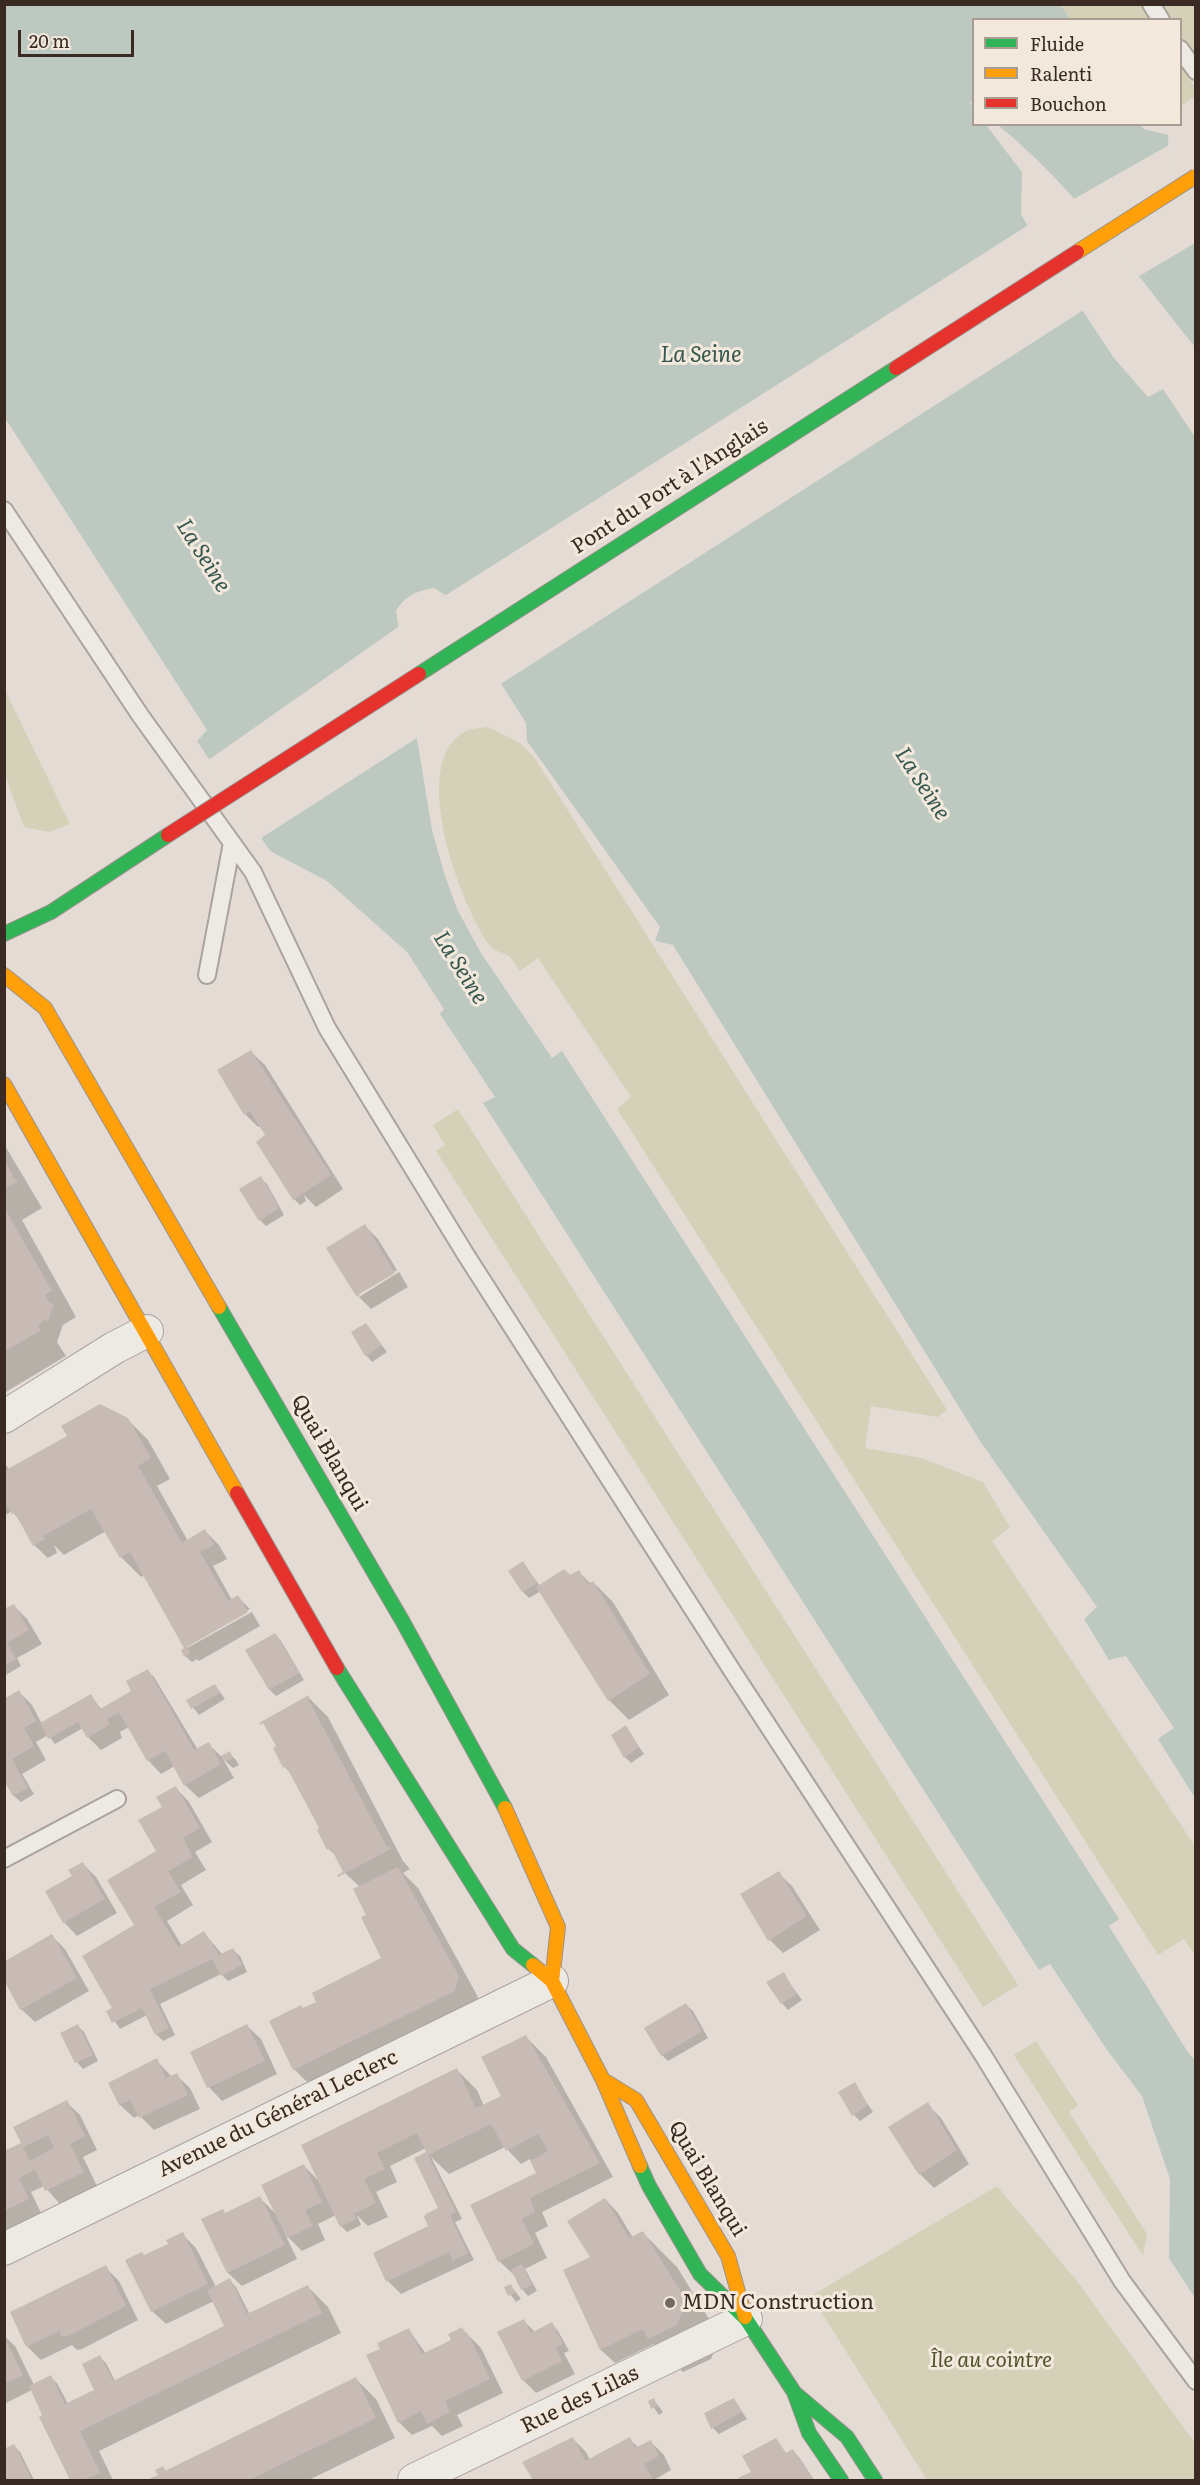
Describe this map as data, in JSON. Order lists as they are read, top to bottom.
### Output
{
  "streets": {
    "main road": ["Pont du Port à l'Anglais", "Quai Blanqui"],
    "street": ["Avenue du Général Leclerc", "Rue des Lilas"]
  },
  "crossings": [
    ["Quai Blanqui", "Avenue du Général Leclerc"],
    ["Quai Blanqui", "Rue des Lilas"]
  ],
  "water": ["La Seine"],
  "parks": ["Île au cointre"],
  "places": ["MDN Construction"],
  "legend": ["Fluide", "Ralenti", "Bouchon"],
  "scale_bar": "20 m"
}
